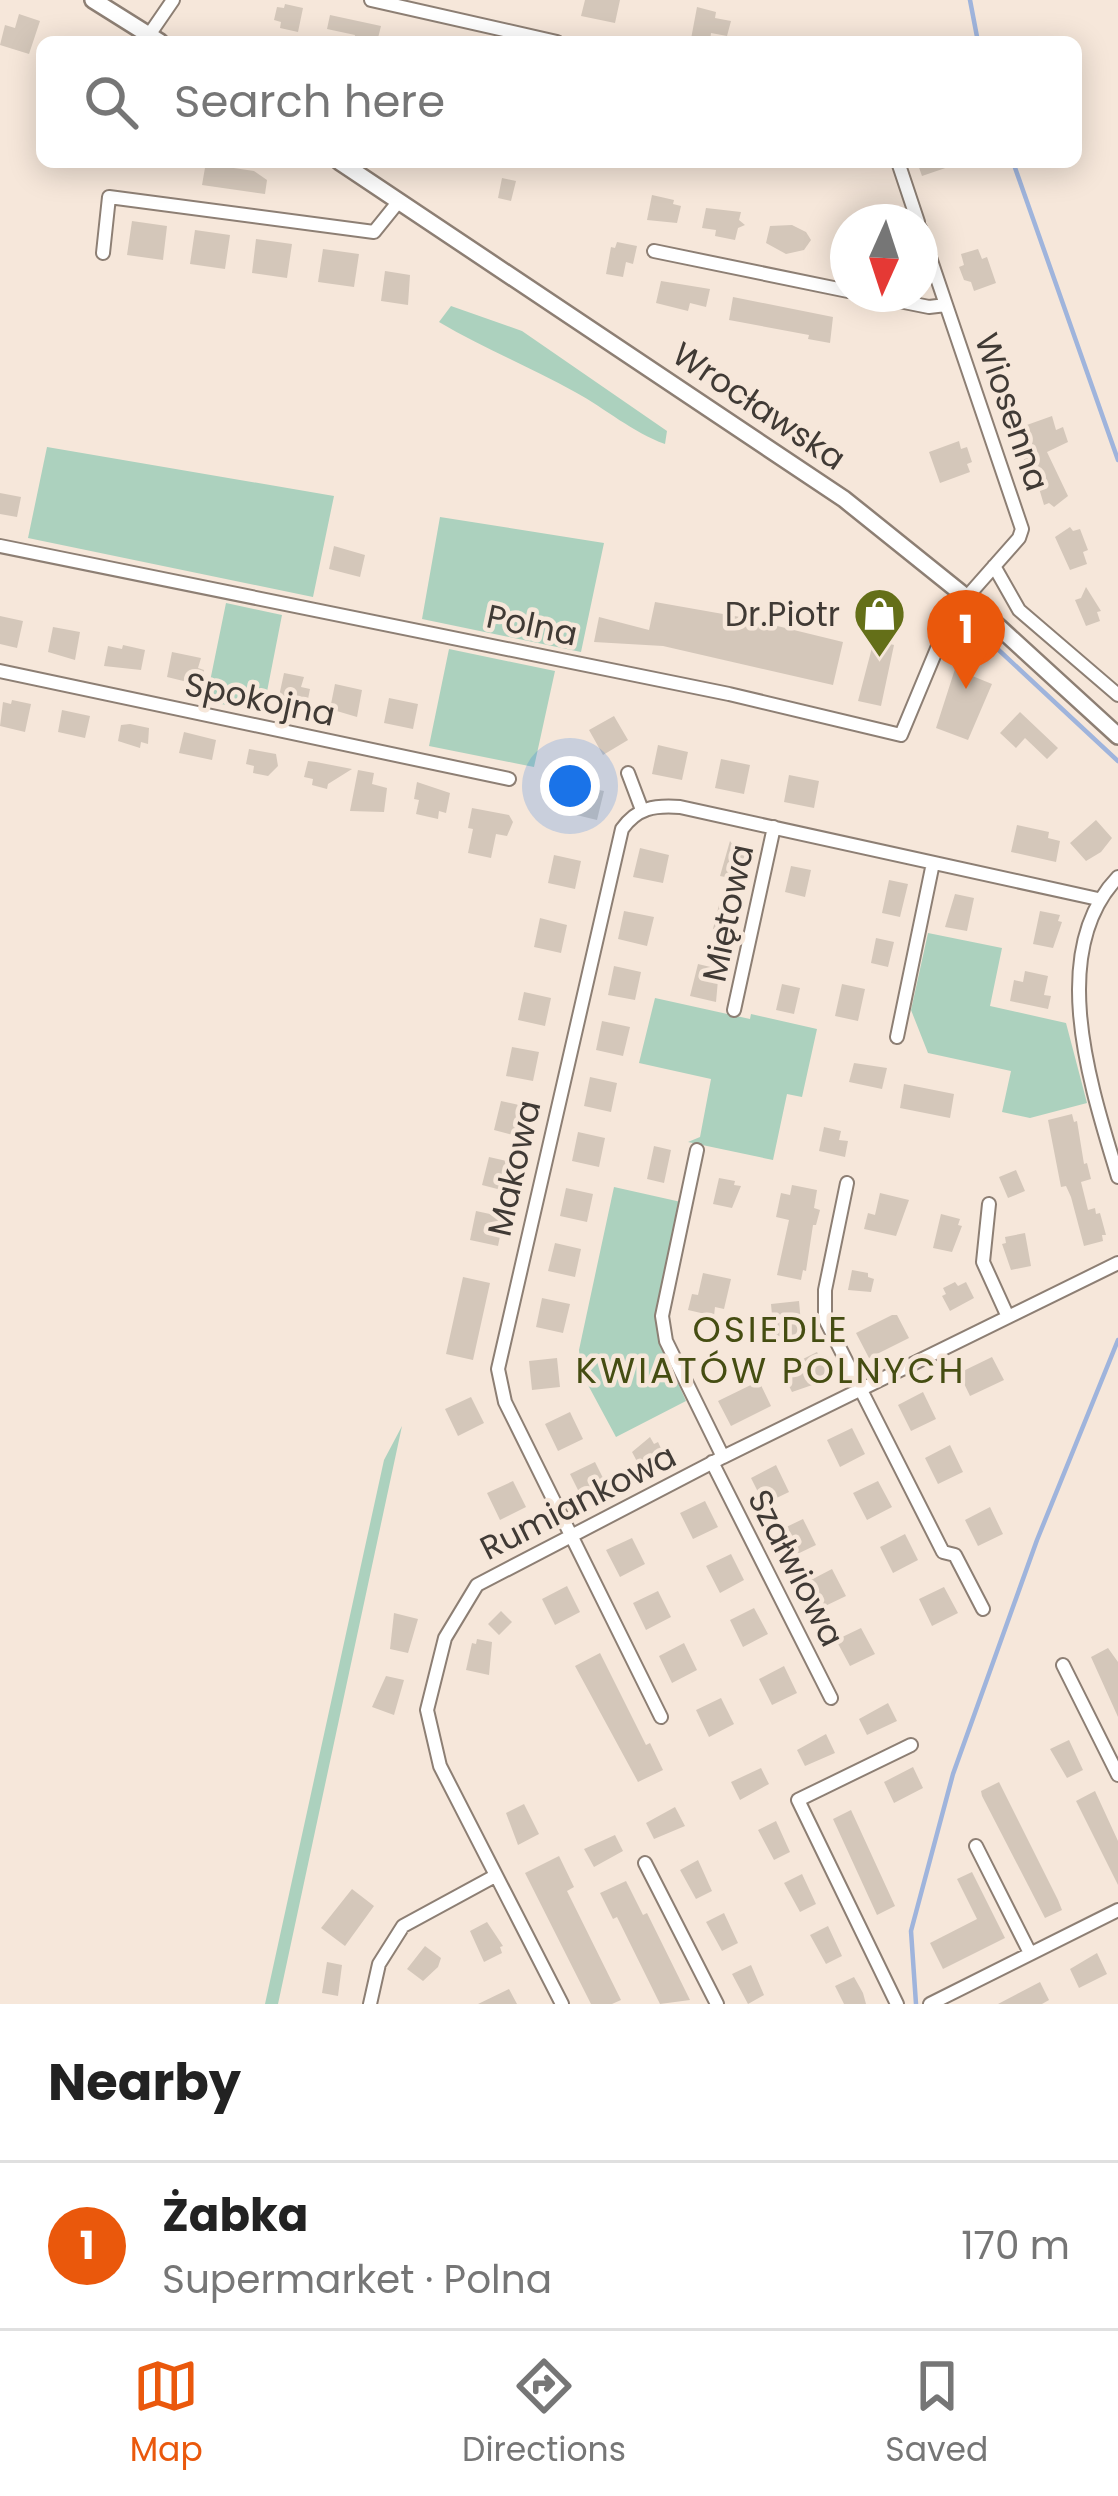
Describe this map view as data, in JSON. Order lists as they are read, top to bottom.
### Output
{
  "streets": {
    "street": [
      "Wrocławska",
      "Wiosenna",
      "Polna",
      "Spokojna",
      "Miętowa",
      "Makowa",
      "Rumiankowa",
      "Szałwiowa"
    ]
  },
  "crossings": [
    ["Wrocławska", "Wiosenna"],
    ["Wrocławska", "Polna"],
    ["Wiosenna", "Polna"],
    ["Makowa", "Rumiankowa"],
    ["Rumiankowa", "Szałwiowa"]
  ],
  "districts": ["OSIEDLE KWIATÓW POLNYCH"],
  "places": {
    "shop": ["Dr.Piotr"]
  },
  "north": "bottom",
  "page": {
    "search": "Search here",
    "pins": "1",
    "heading": "Nearby",
    "list": [
      {
        "mark": "1",
        "name": "Żabka",
        "note": "Supermarket · Polna",
        "value": "170 m"
      }
    ],
    "nav": ["Map", "Directions", "Saved"]
  }
}
